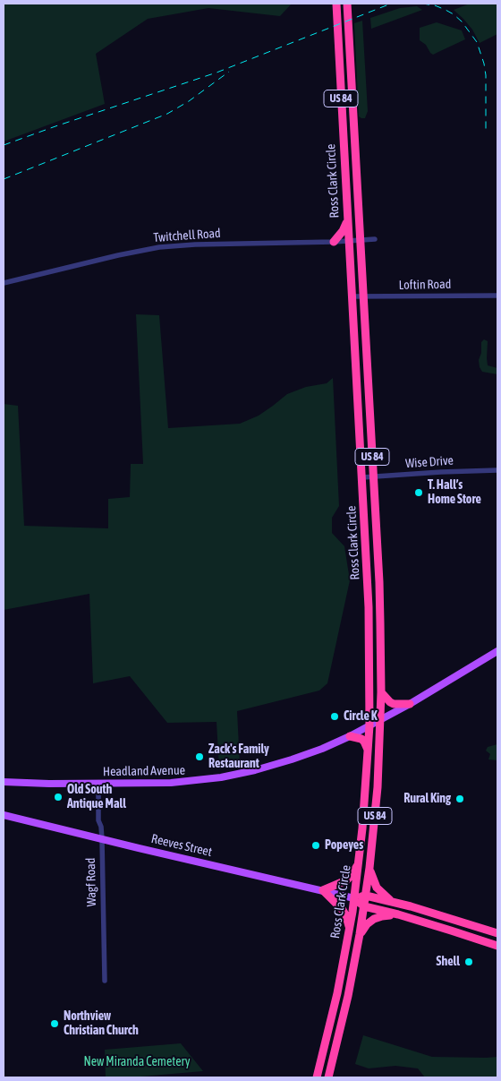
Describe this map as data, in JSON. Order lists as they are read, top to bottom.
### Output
{
  "streets": {
    "highway": ["US 84", "Ross Clark Circle", "Reeves Street"],
    "main road": ["Headland Avenue"],
    "street": [
      "Twitchell Road",
      "Loftin Road",
      "Wise Drive",
      "Wagf Road"
    ]
  },
  "crossings": [
    ["Ross Clark Circle", "Twitchell Road"],
    ["Ross Clark Circle", "Loftin Road"],
    ["Ross Clark Circle", "Wise Drive"],
    ["Ross Clark Circle", "Headland Avenue"],
    ["Ross Clark Circle", "Reeves Street"],
    ["Headland Avenue", "Wagf Road"],
    ["Reeves Street", "Wagf Road"]
  ],
  "parks": ["New Miranda Cemetery"],
  "places": [
    "T. Hall’s Home Store",
    "Circle K",
    "Zack's Family Restaurant",
    "Old South Antique Mall",
    "Rural King",
    "Popeyes",
    "Shell",
    "Northview Christian Church"
  ]
}
